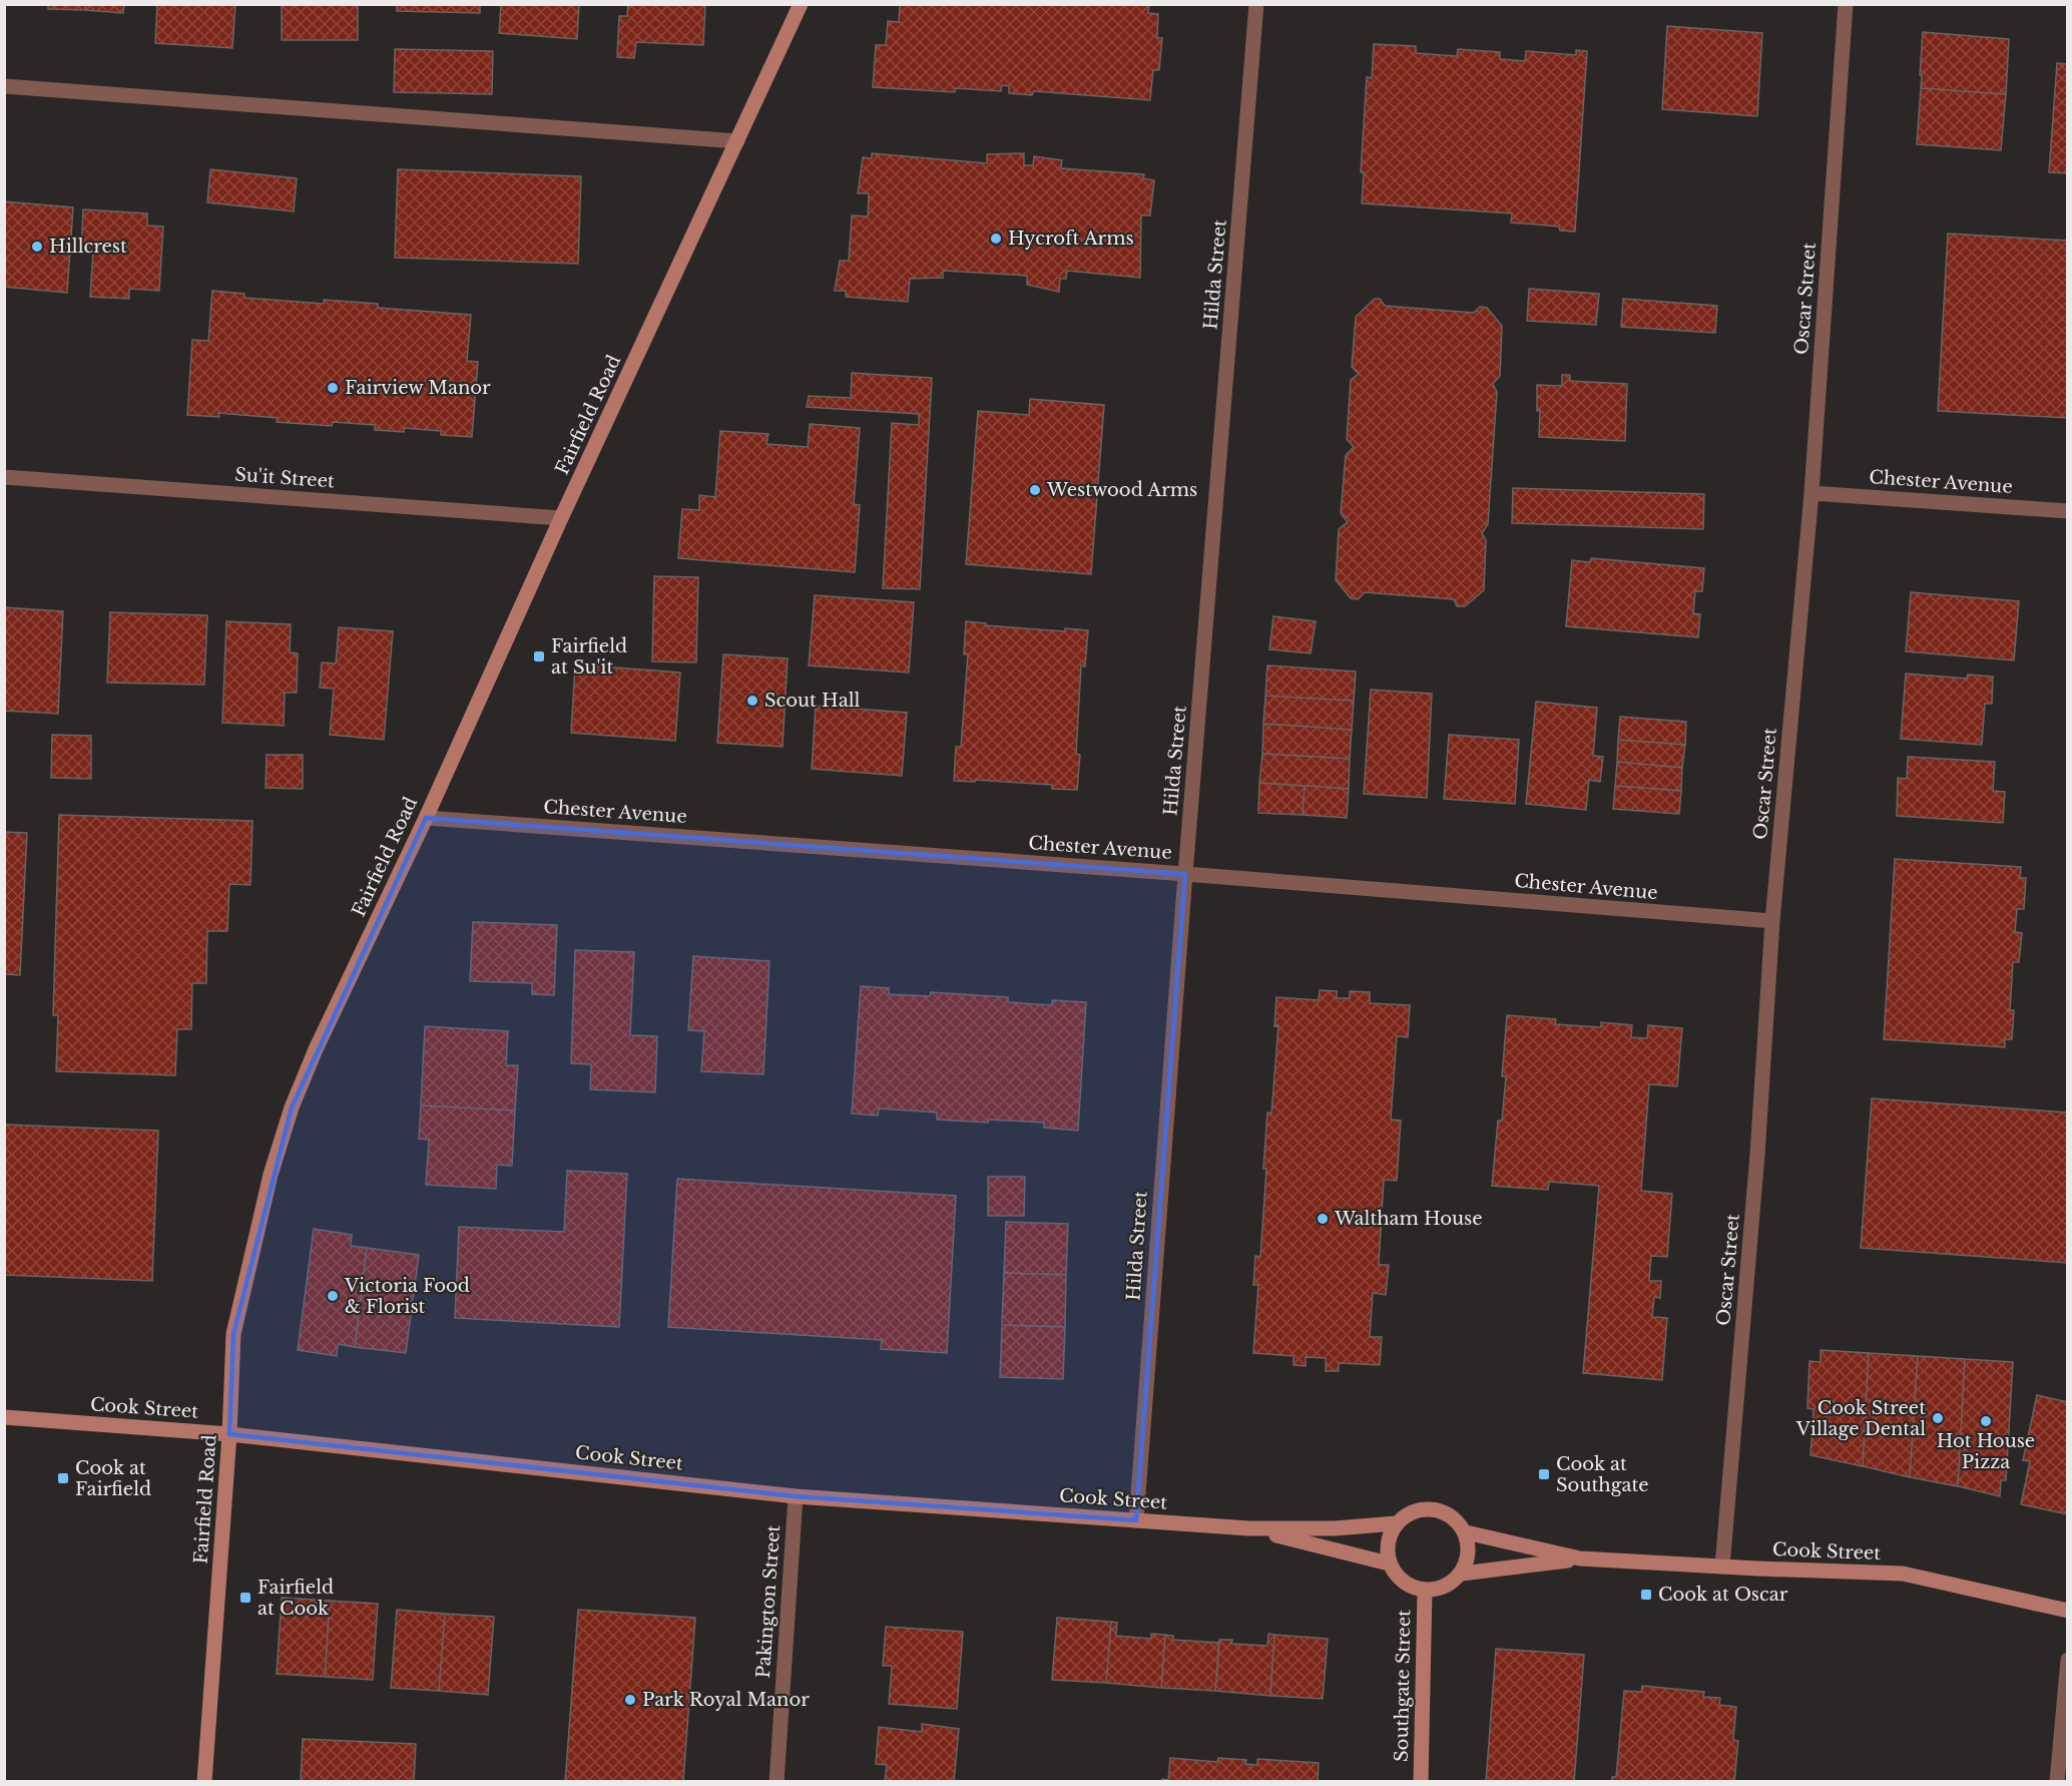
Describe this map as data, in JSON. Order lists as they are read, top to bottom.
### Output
{
  "streets": {
    "main road": ["Fairfield Road", "Cook Street", "Southgate Street"],
    "street": [
      "Hilda Street",
      "Oscar Street",
      "Su'it Street",
      "Chester Avenue",
      "Pakington Street"
    ]
  },
  "crossings": [
    ["Hilda Street", "Chester Avenue"],
    ["Hilda Street", "Cook Street"],
    ["Oscar Street", "Chester Avenue"],
    ["Oscar Street", "Cook Street"],
    ["Fairfield Road", "Su'it Street"],
    ["Fairfield Road", "Chester Avenue"],
    ["Fairfield Road", "Cook Street"],
    ["Cook Street", "Pakington Street"],
    ["Cook Street", "Southgate Street"]
  ],
  "places": {
    "other": [
      "Hycroft Arms",
      "Hillcrest",
      "Fairview Manor",
      "Westwood Arms",
      "Scout Hall",
      "Waltham House",
      "Victoria Food & Florist",
      "Cook Street Village Dental",
      "Hot House Pizza",
      "Park Royal Manor"
    ],
    "transit": [
      "Fairfield at Su'it",
      "Cook at Southgate",
      "Cook at Fairfield",
      "Cook at Oscar",
      "Fairfield at Cook"
    ]
  }
}
